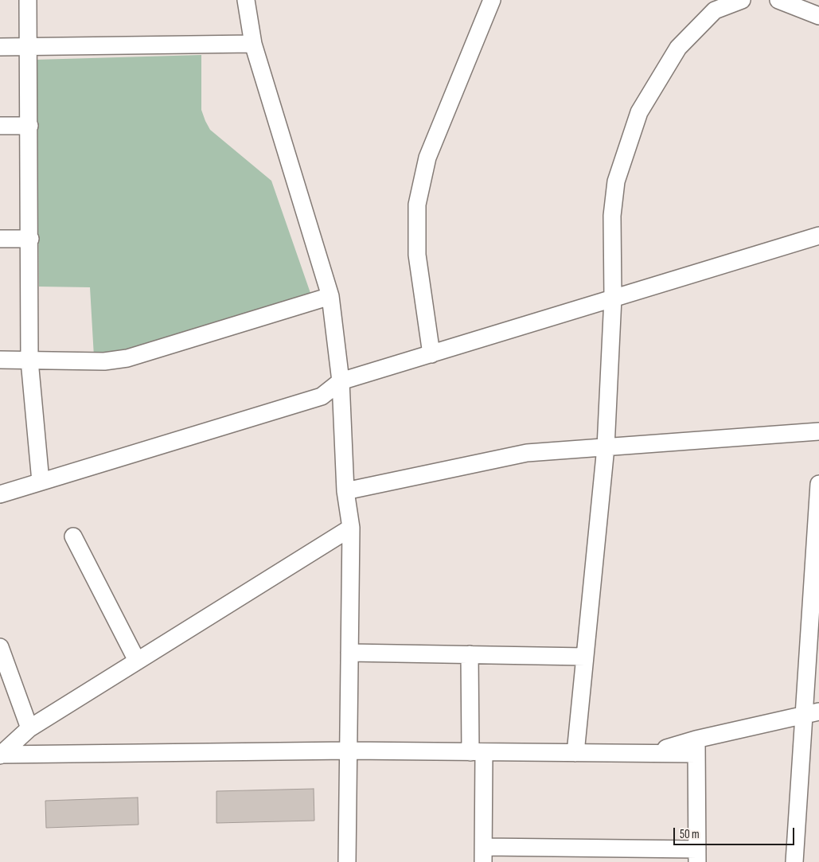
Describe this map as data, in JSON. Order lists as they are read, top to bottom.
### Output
{
  "scale_bar": "50 m"
}
